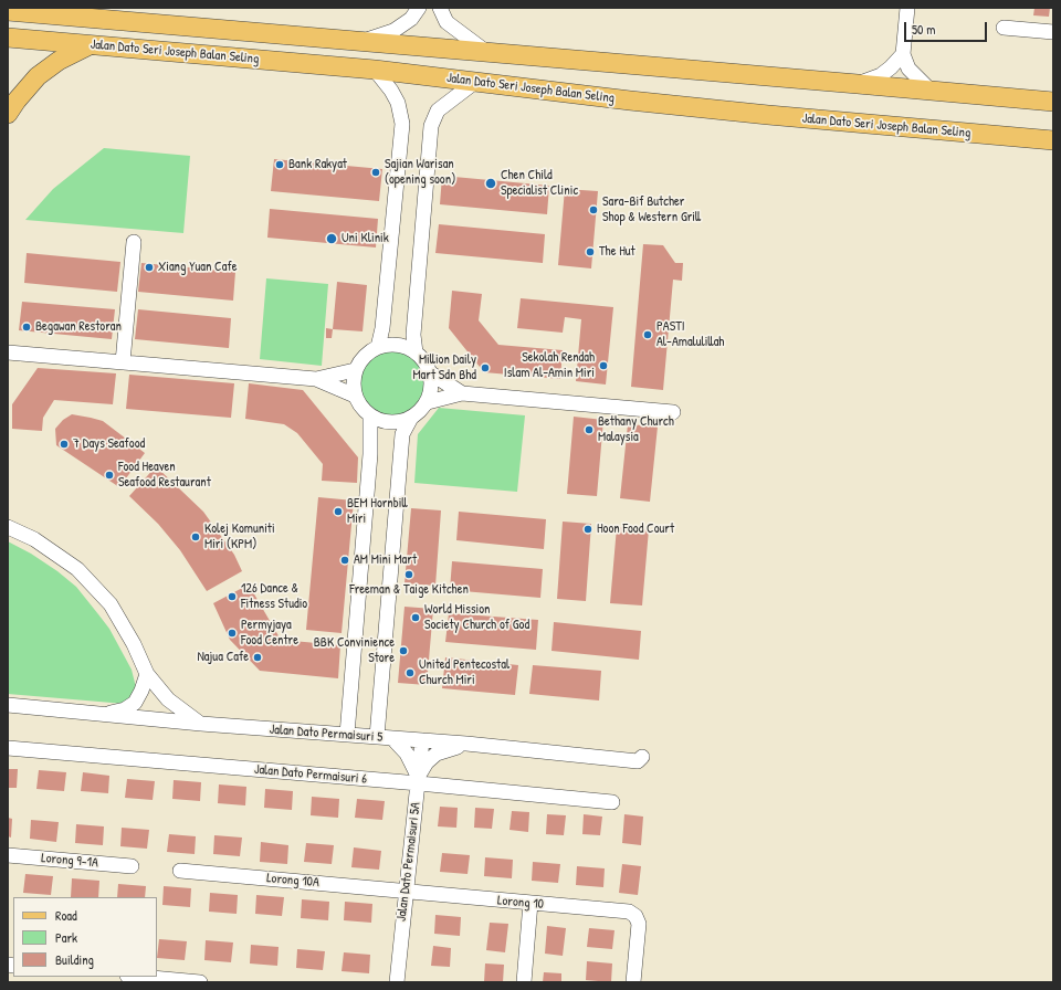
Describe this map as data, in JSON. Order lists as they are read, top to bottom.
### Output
{
  "streets": {
    "main road": ["Jalan Dato Seri Joseph Balan Seling"],
    "street": [
      "Jalan Dato Permaisuri 5",
      "Jalan Dato Permaisuri 6",
      "Lorong 9-1A",
      "Jalan Dato Permaisuri 5A",
      "Lorong 10A",
      "Lorong 10"
    ]
  },
  "crossings": [
    ["Jalan Dato Permaisuri 5", "Jalan Dato Permaisuri 5A"],
    ["Jalan Dato Permaisuri 6", "Jalan Dato Permaisuri 5A"],
    ["Jalan Dato Permaisuri 5A", "Lorong 10A"],
    ["Jalan Dato Permaisuri 5A", "Lorong 10"],
    ["Lorong 10A", "Lorong 10"]
  ],
  "places": [
    "Bank Rakyat",
    "Sajian Warisan (opening soon)",
    "Chen Child Specialist Clinic",
    "Sara-Bif Butcher Shop & Western Grill",
    "Uni Klinik",
    "The Hut",
    "Xiang Yuan Cafe",
    "Begawan Restoran",
    "PASTI Al-Amalulillah",
    "Sekolah Rendah Islam Al-Amin Miri",
    "Million Daily Mart Sdn Bhd",
    "Bethany Church Malaysia",
    "7 Days Seafood",
    "Food Heaven Seafood Restaurant",
    "BEM Hornbill Miri",
    "Hoon Food Court",
    "Kolej Komuniti Miri (KPM)",
    "AM Mini Mart",
    "Freeman & Taige Kitchen",
    "126 Dance & Fitness Studio",
    "World Mission Society Church of God",
    "Permyjaya Food Centre",
    "BBK Convinience Store",
    "Najua Cafe",
    "United Pentecostal Church Miri"
  ],
  "legend": ["Road", "Park", "Building"],
  "scale_bar": "50 m"
}
